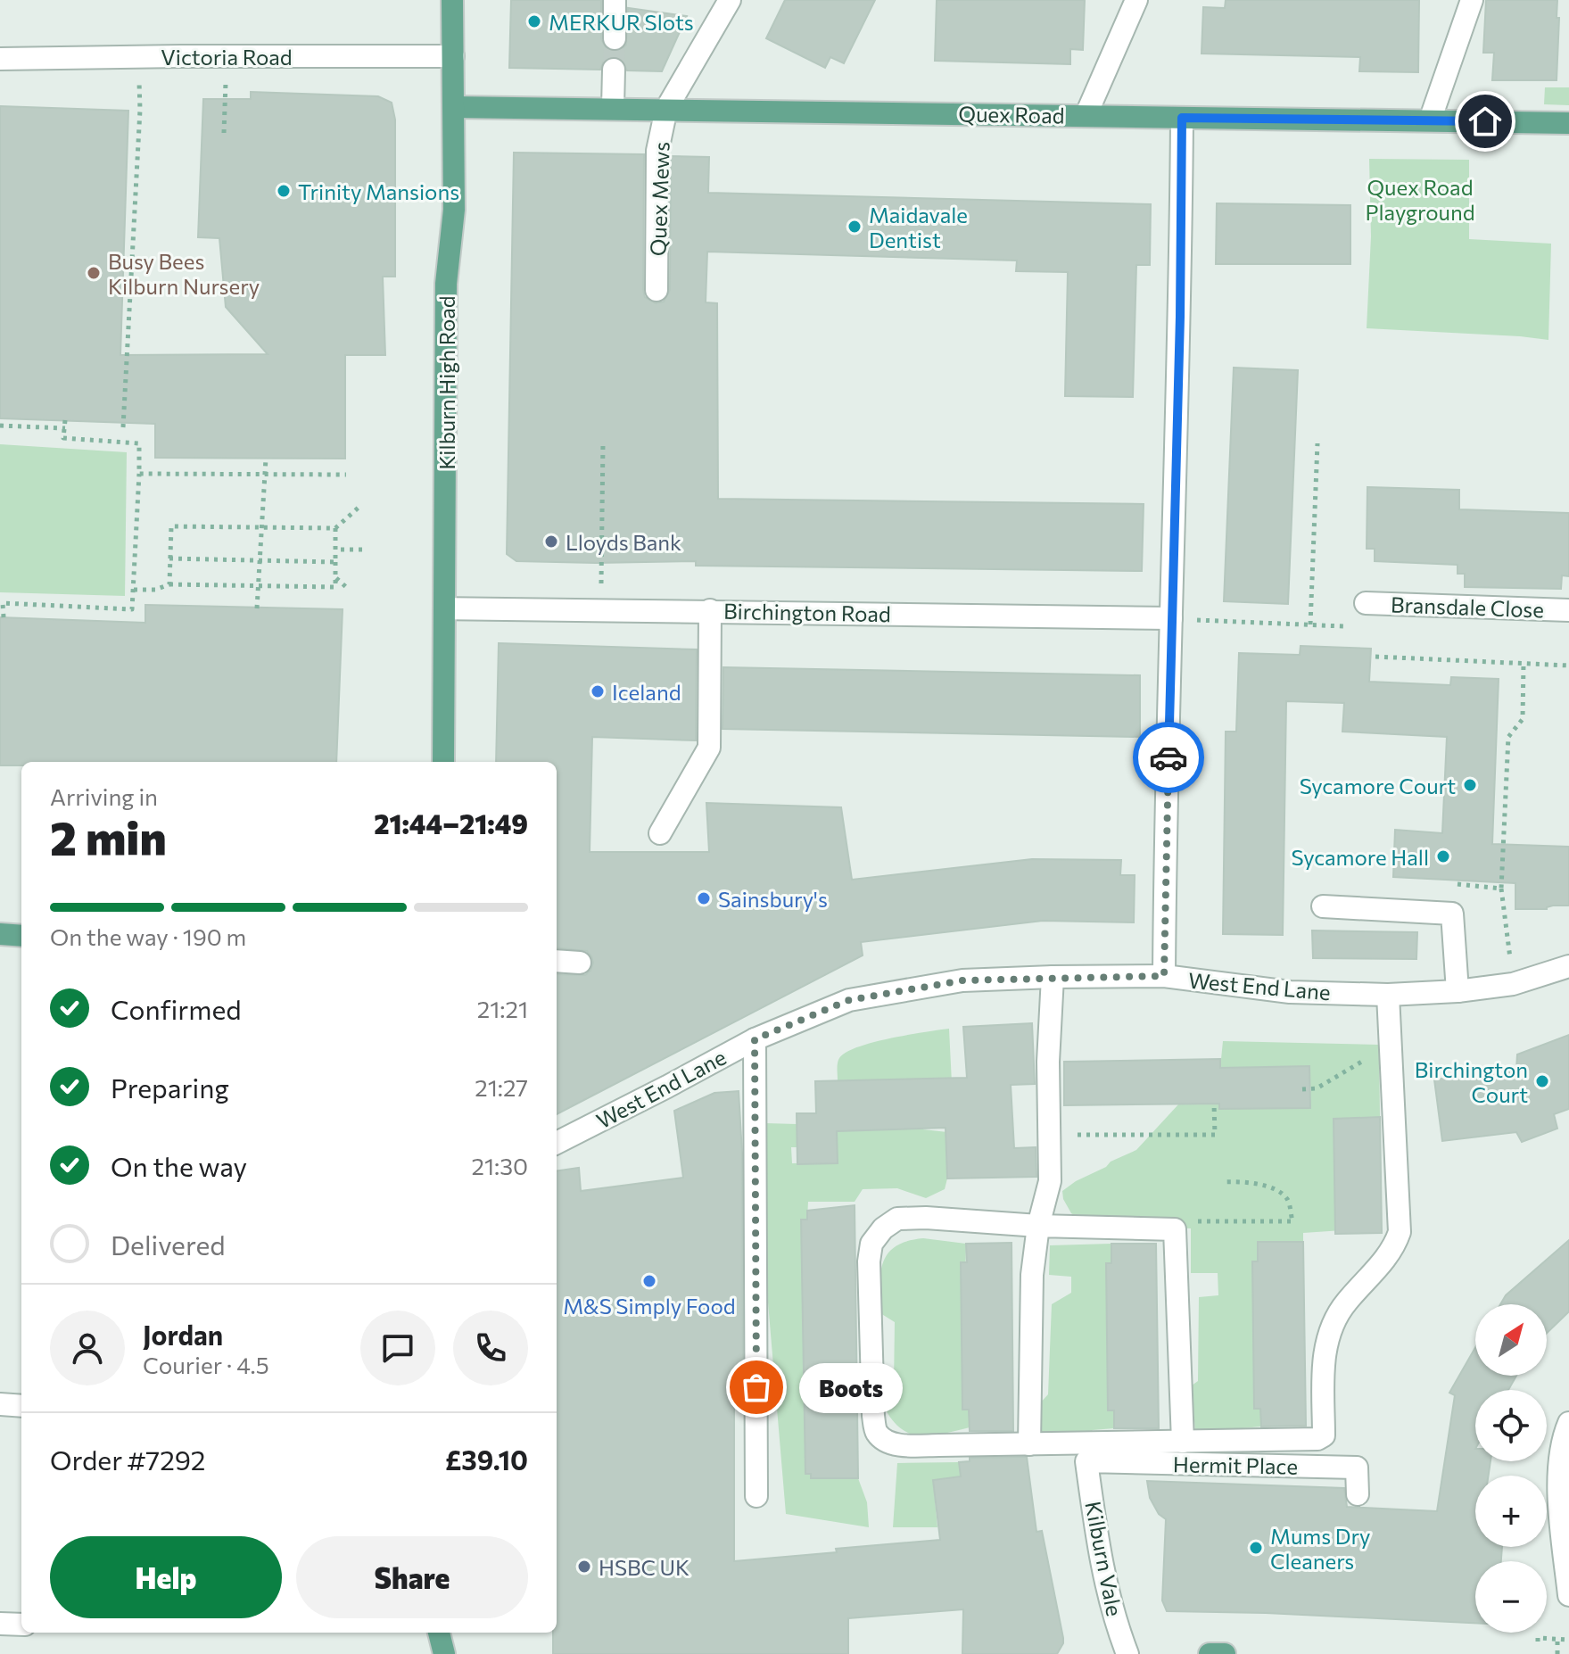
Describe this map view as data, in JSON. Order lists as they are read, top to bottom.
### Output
{
  "streets": {
    "main road": ["Quex Road", "Kilburn High Road"],
    "street": [
      "Victoria Road",
      "Quex Mews",
      "Bransdale Close",
      "Birchington Road",
      "West End Lane",
      "Hermit Place",
      "Kilburn Vale"
    ]
  },
  "crossings": [
    ["Victoria Road", "Kilburn High Road"],
    ["Quex Road", "Quex Mews"],
    ["Quex Road", "Kilburn High Road"],
    ["Kilburn High Road", "Birchington Road"],
    ["Hermit Place", "Kilburn Vale"]
  ],
  "parks": ["Quex Road Playground"],
  "places": [
    "MERKUR Slots",
    "Trinity Mansions",
    "Maidavale Dentist",
    "Busy Bees Kilburn Nursery",
    "Lloyds Bank",
    "Iceland",
    "Sycamore Court",
    "Sycamore Hall",
    "Sainsbury's",
    "Birchington Court",
    "M&S Simply Food",
    "Boots",
    "Mums Dry Cleaners",
    "HSBC UK"
  ],
  "north": "top right",
  "page": {
    "heading": ["2 min", "Arriving in", "21:44–21:49"],
    "panel": [
      "Jordan",
      "Courier · 4.5",
      "Order #7292",
      "£39.10"
    ],
    "bar": "On the way · 190 m",
    "list": [
      ["Confirmed", "21:21"],
      ["Preparing", "21:27"],
      ["On the way", "21:30"],
      "Delivered"
    ],
    "map_buttons": ["+", "−"],
    "bubble": "Boots",
    "buttons": ["Help", "Share"]
  }
}
